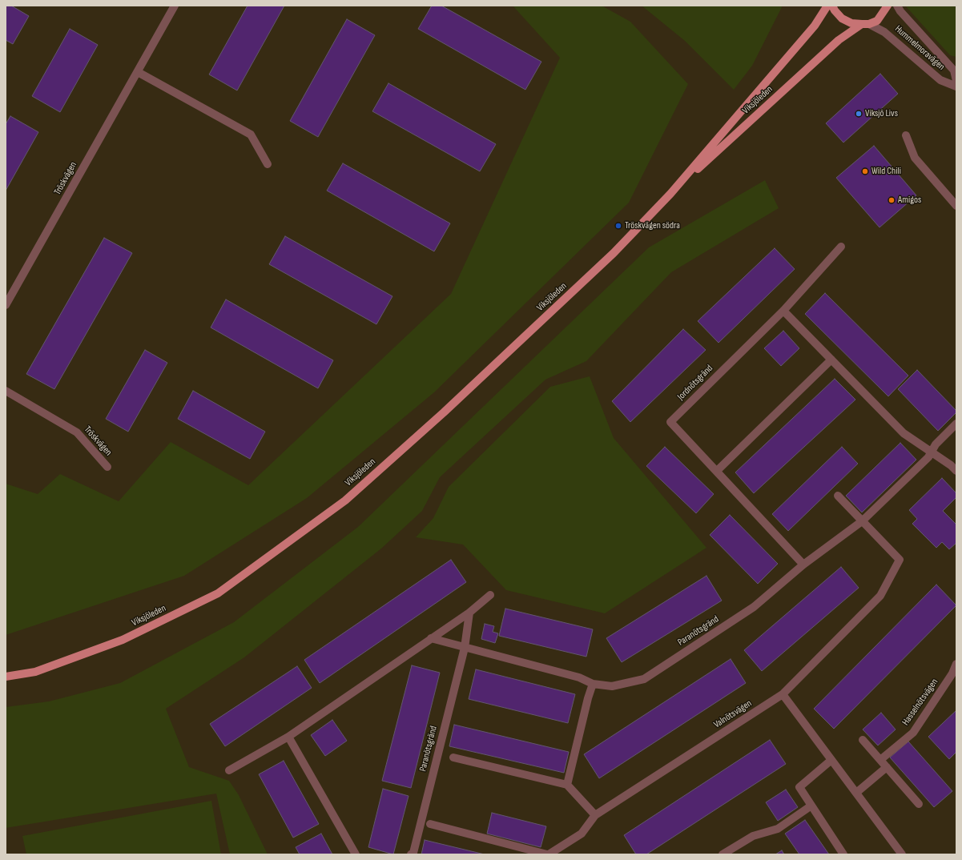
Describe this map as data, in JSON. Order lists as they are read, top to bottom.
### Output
{
  "streets": {
    "main road": ["Viksjöleden"],
    "street": [
      "Hummelmoravägen",
      "Tröskvägen",
      "Jordnötsgränd",
      "Paranötsgränd",
      "Hasselnötsvägen",
      "Valnötsvägen"
    ]
  },
  "crossings": [
    ["Hummelmoravägen", "Viksjöleden"],
    ["Jordnötsgränd", "Paranötsgränd"]
  ],
  "places": [
    "Viksjö Livs",
    "Wild Chili",
    "Amigos",
    "Tröskvägen södra"
  ]
}
